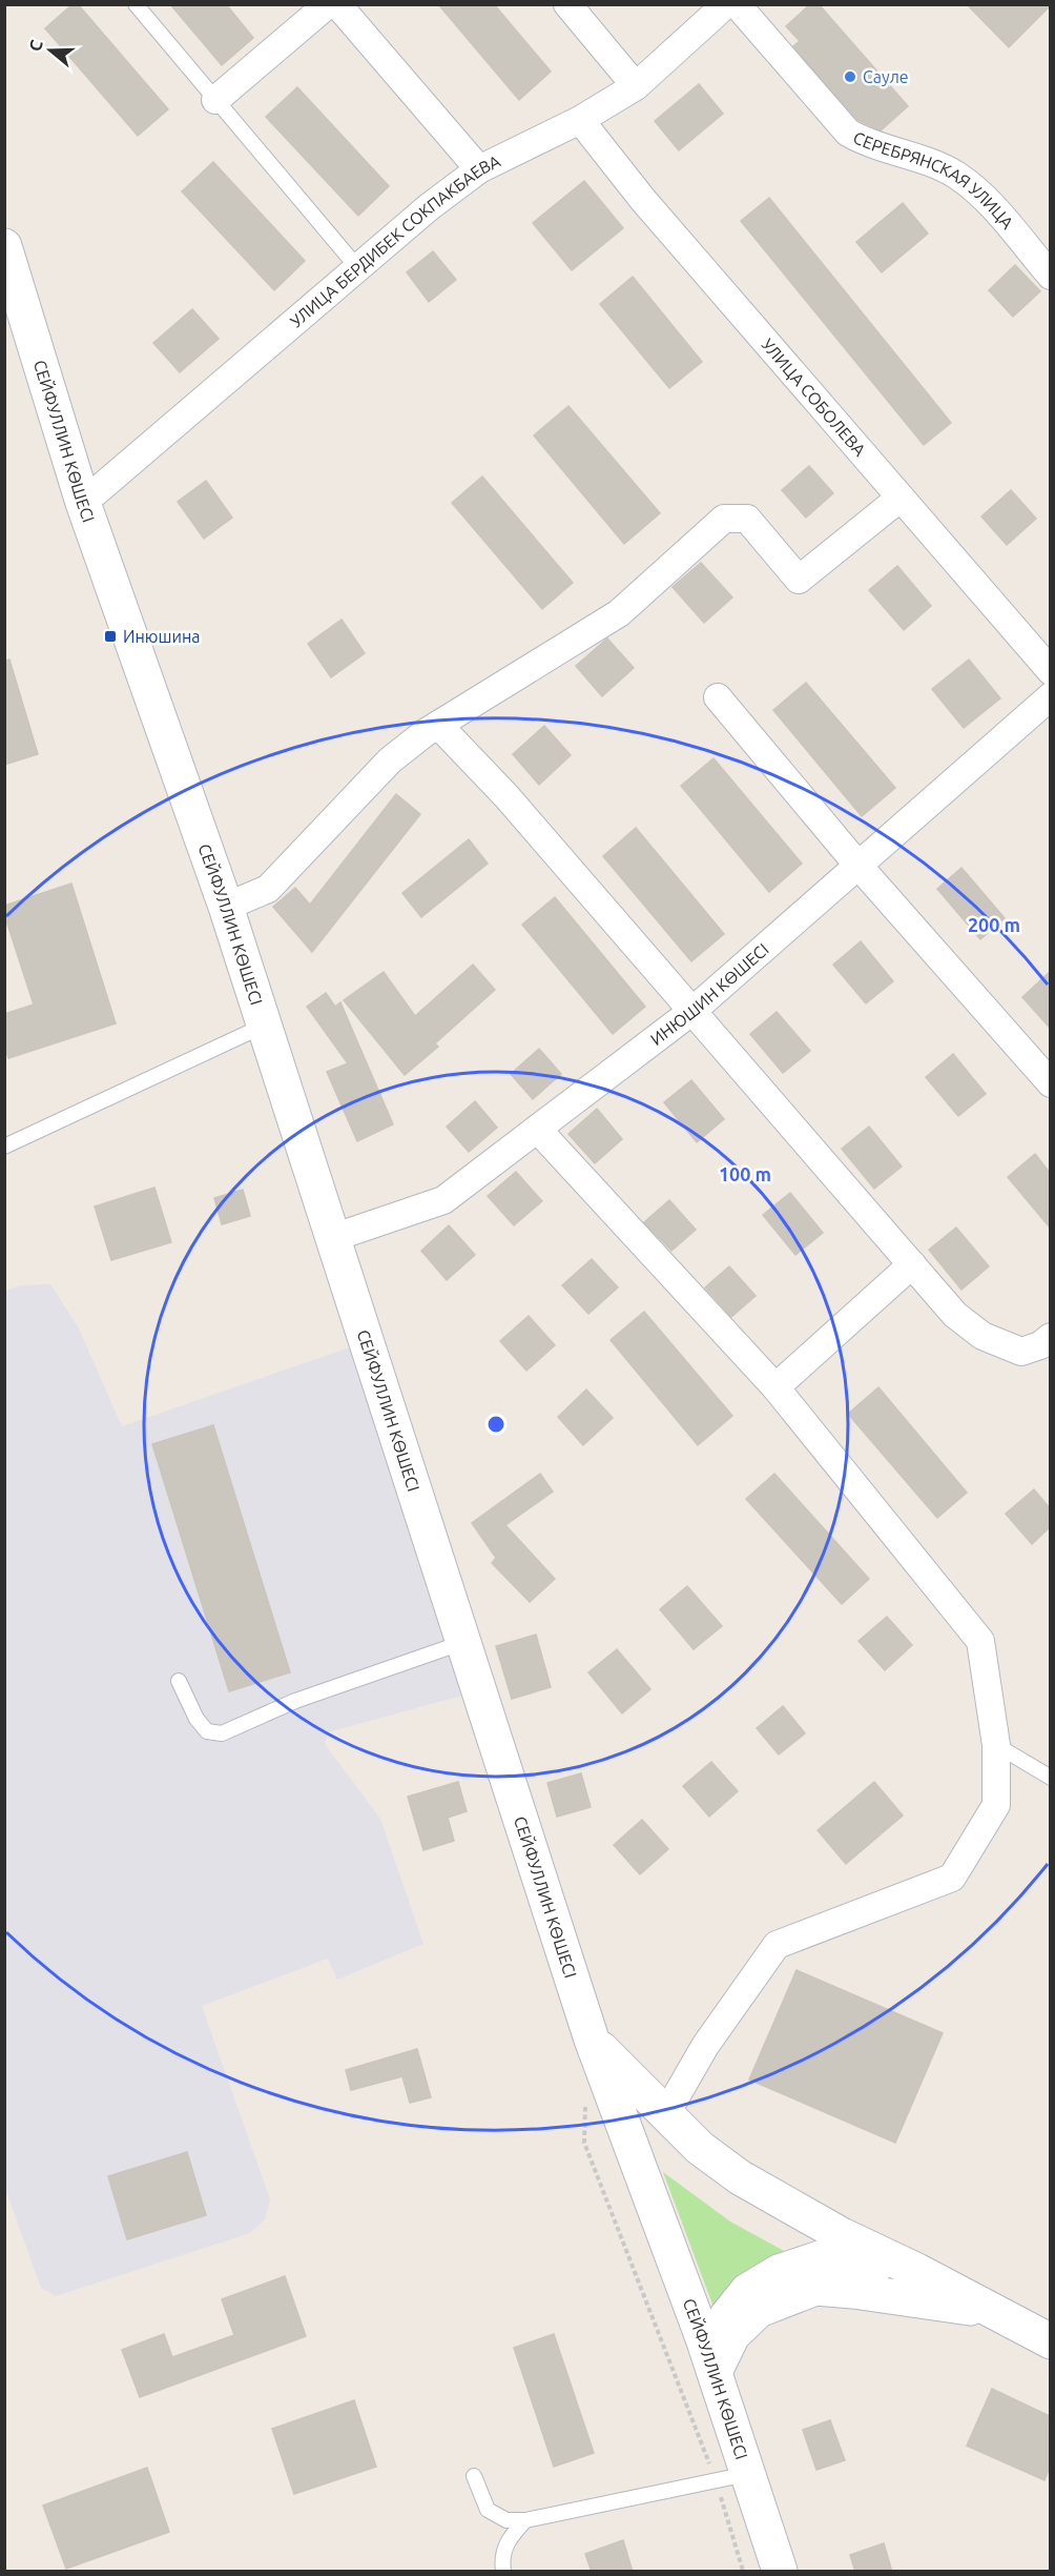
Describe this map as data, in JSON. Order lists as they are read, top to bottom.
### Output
{
  "streets": {
    "main road": ["СЕЙФУЛЛИН КӨШЕСІ"],
    "street": [
      "СЕРЕБРЯНСКАЯ УЛИЦА",
      "УЛИЦА БЕРДИБЕК СОКПАКБАЕВА",
      "УЛИЦА СОБОЛЕВА",
      "ИНЮШИН КӨШЕСІ"
    ]
  },
  "crossings": [
    ["УЛИЦА БЕРДИБЕК СОКПАКБАЕВА", "УЛИЦА СОБОЛЕВА"],
    ["УЛИЦА БЕРДИБЕК СОКПАКБАЕВА", "СЕЙФУЛЛИН КӨШЕСІ"],
    ["СЕЙФУЛЛИН КӨШЕСІ", "ИНЮШИН КӨШЕСІ"]
  ],
  "places": {
    "other": ["Сауле"],
    "transit": ["Инюшина"]
  },
  "north": "left",
  "rings": ["200 m", "100 m"]
}
